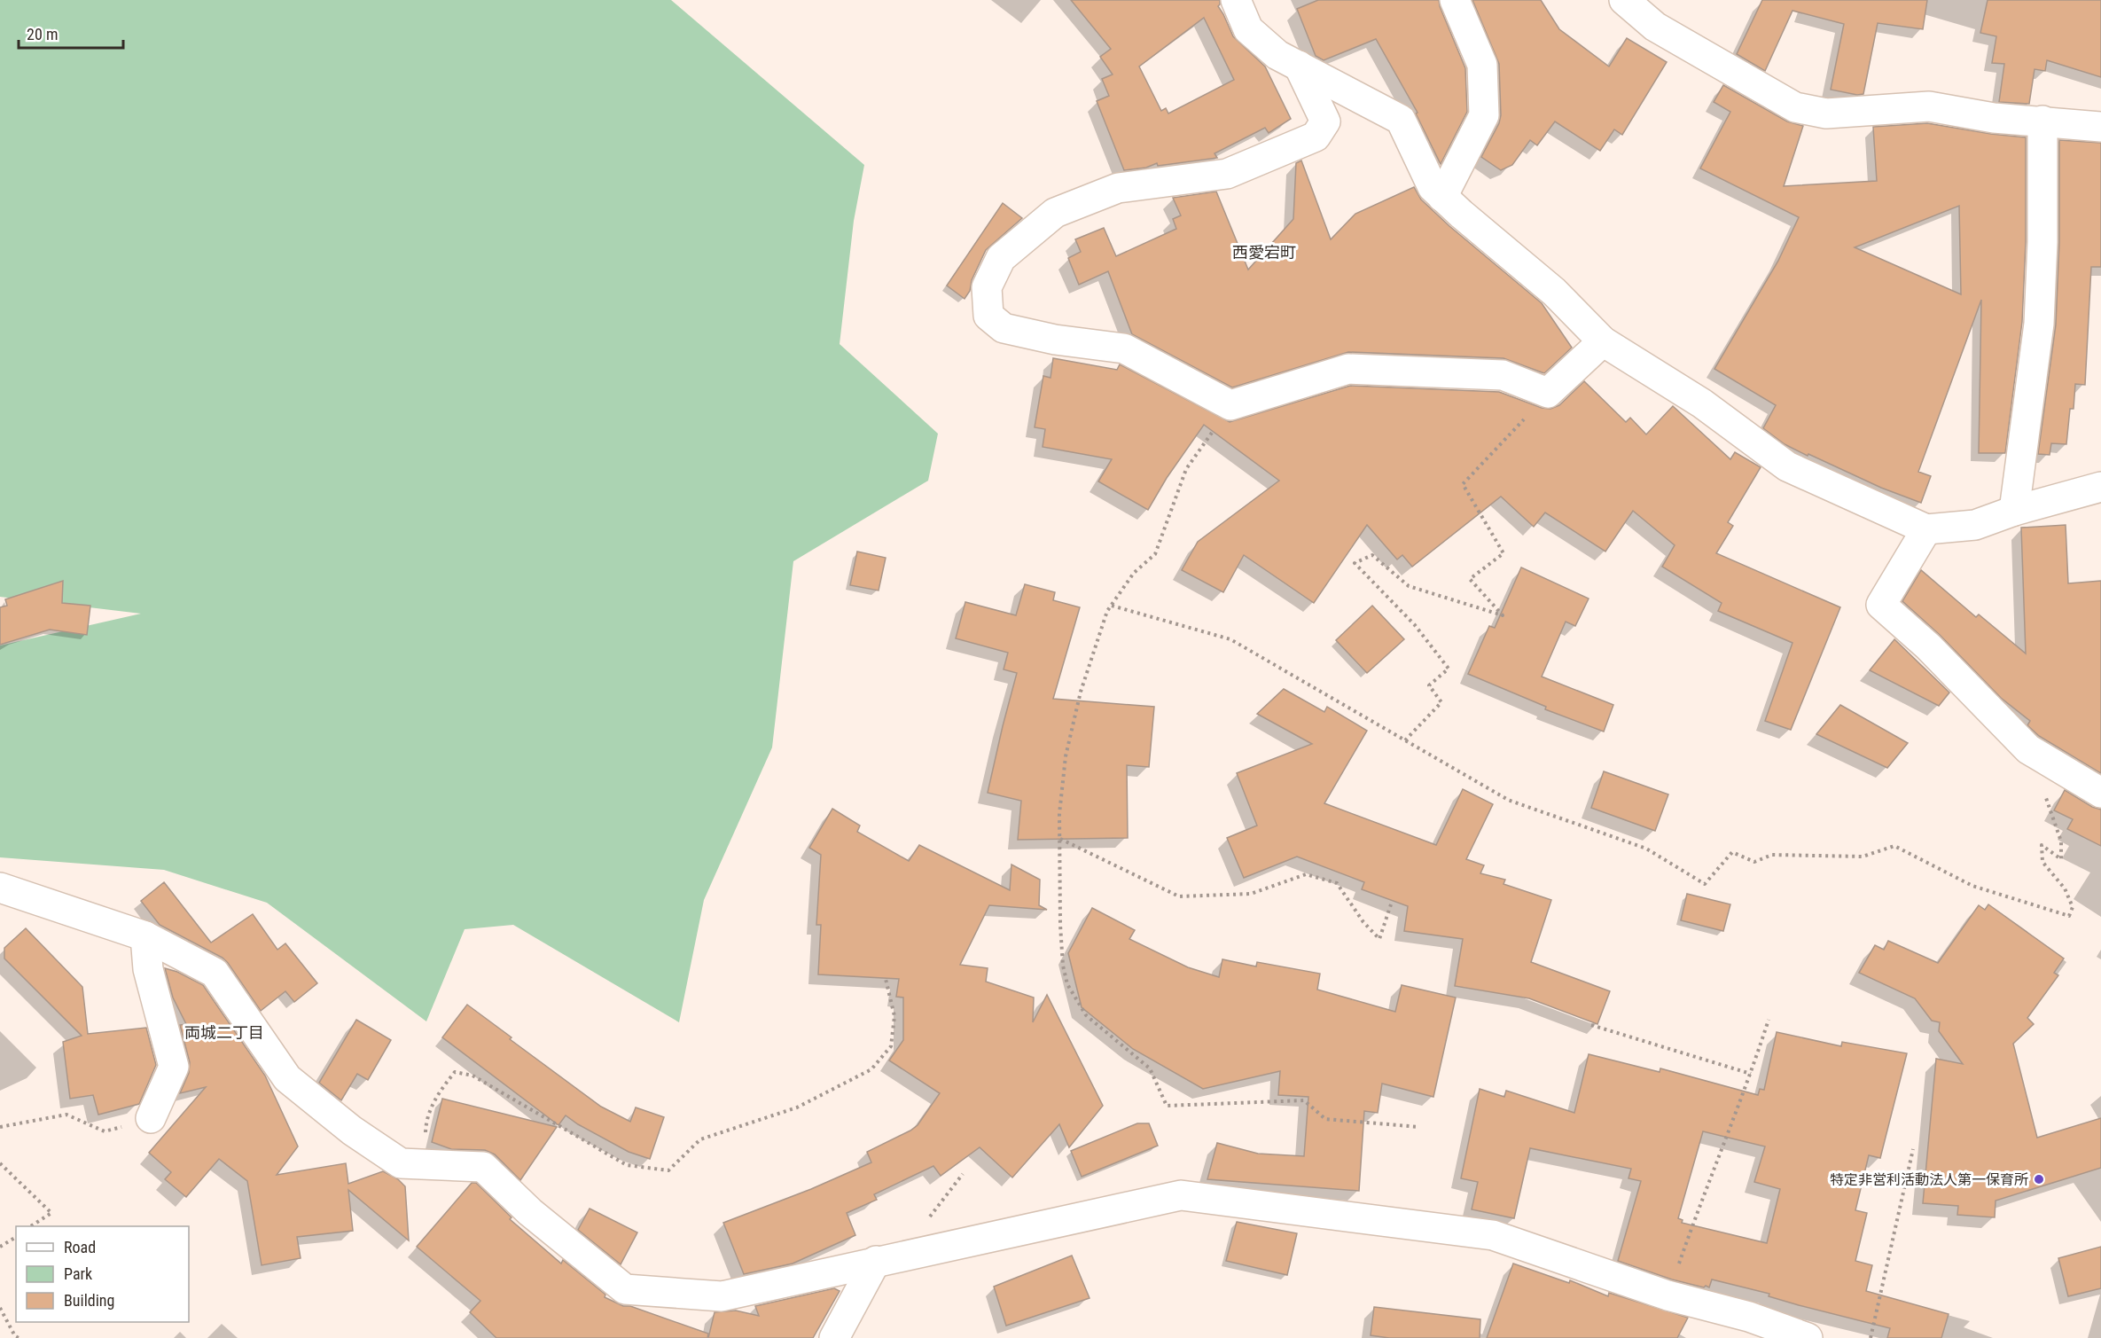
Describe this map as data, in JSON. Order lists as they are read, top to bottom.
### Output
{
  "districts": ["西愛宕町", "両城二丁目"],
  "places": ["特定非営利活動法人第一保育所"],
  "legend": ["Road", "Park", "Building"],
  "scale_bar": "20 m"
}
